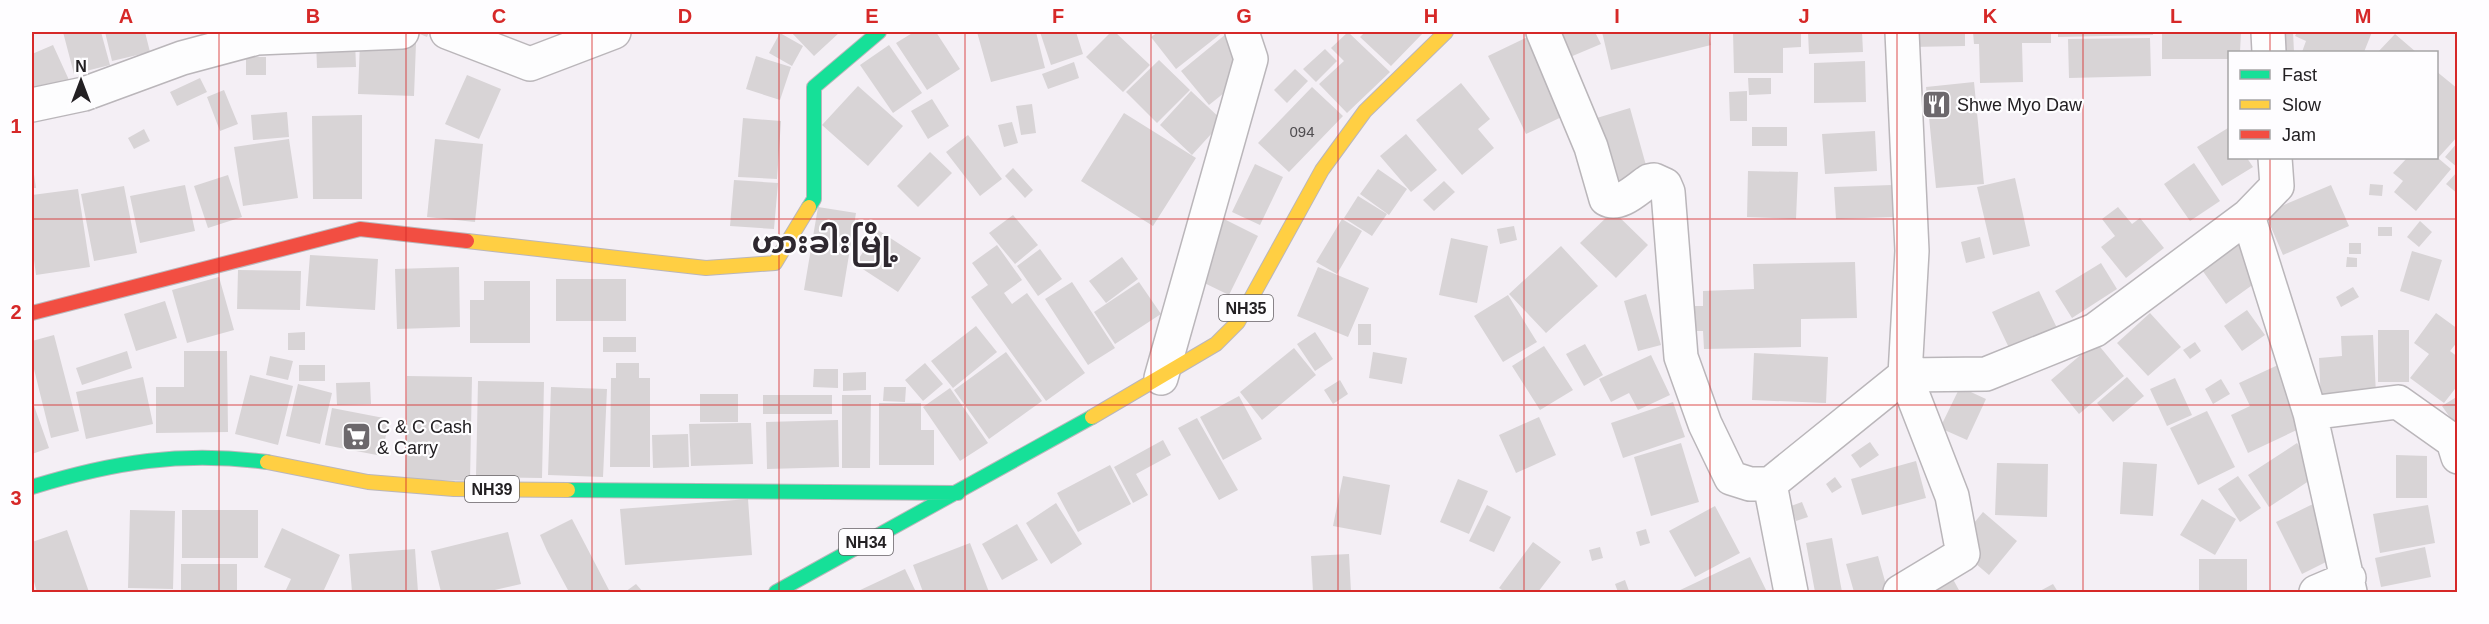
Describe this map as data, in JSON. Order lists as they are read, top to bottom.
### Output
{
  "streets": {
    "main road": ["NH35", "NH39", "NH34"]
  },
  "crossings": [
    ["NH35", "NH39"],
    ["NH35", "NH34"],
    ["NH39", "NH34"]
  ],
  "districts": ["ဟားခါးမြို့"],
  "places": {
    "restaurant": ["Shwe Myo Daw"],
    "supermarket": ["C & C Cash & Carry"]
  },
  "house_numbers": ["094"],
  "legend": ["Fast", "Slow", "Jam"],
  "north": "top",
  "grid": {
    "columns": [
      "A",
      "B",
      "C",
      "D",
      "E",
      "F",
      "G",
      "H",
      "I",
      "J",
      "K",
      "L",
      "M"
    ],
    "rows": ["1", "2", "3"]
  }
}
